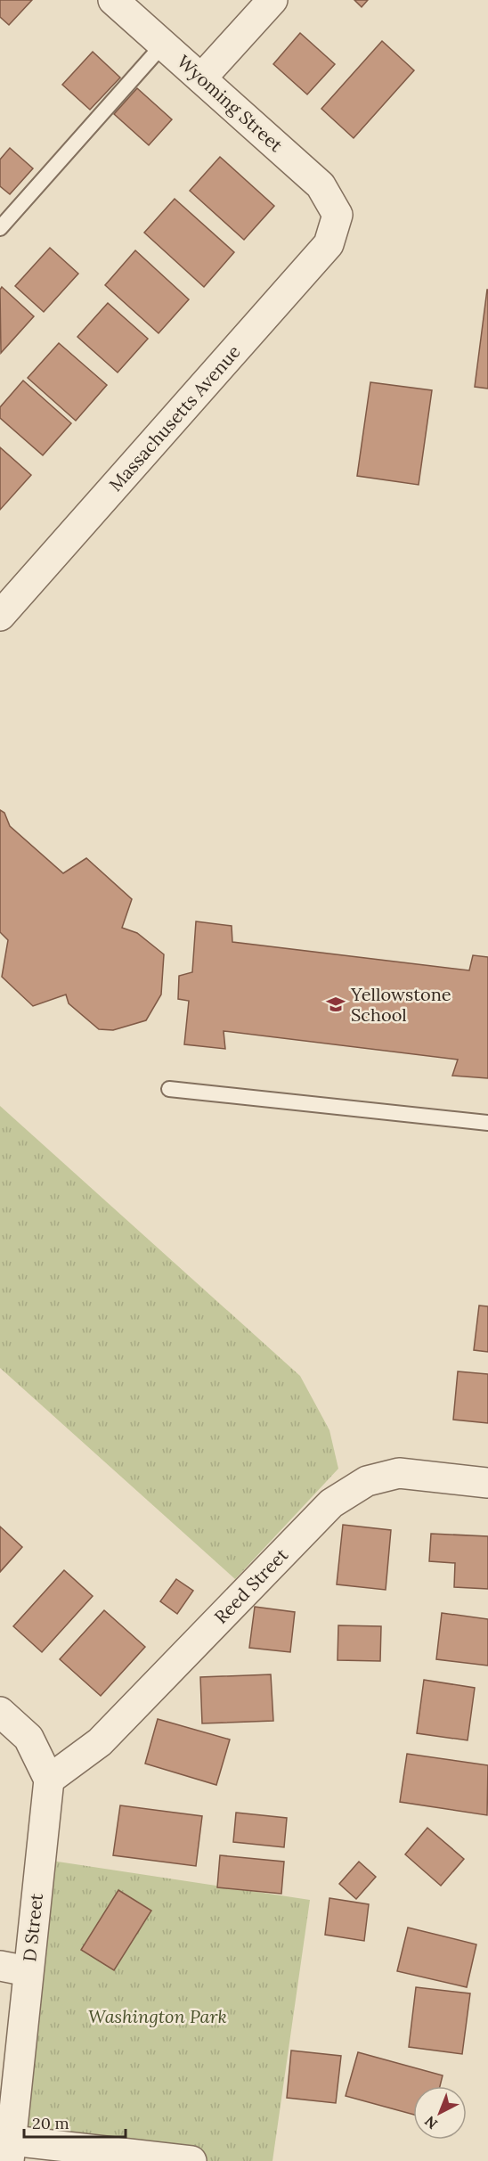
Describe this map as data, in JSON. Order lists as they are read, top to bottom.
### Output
{
  "streets": {
    "street": [
      "Wyoming Street",
      "Massachusetts Avenue",
      "Reed Street",
      "D Street"
    ]
  },
  "crossings": [
    ["Wyoming Street", "Massachusetts Avenue"],
    ["Reed Street", "D Street"]
  ],
  "parks": ["Washington Park"],
  "places": {
    "school or university": ["Yellowstone School"]
  },
  "scale_bar": "20 m",
  "north": "bottom left"
}
